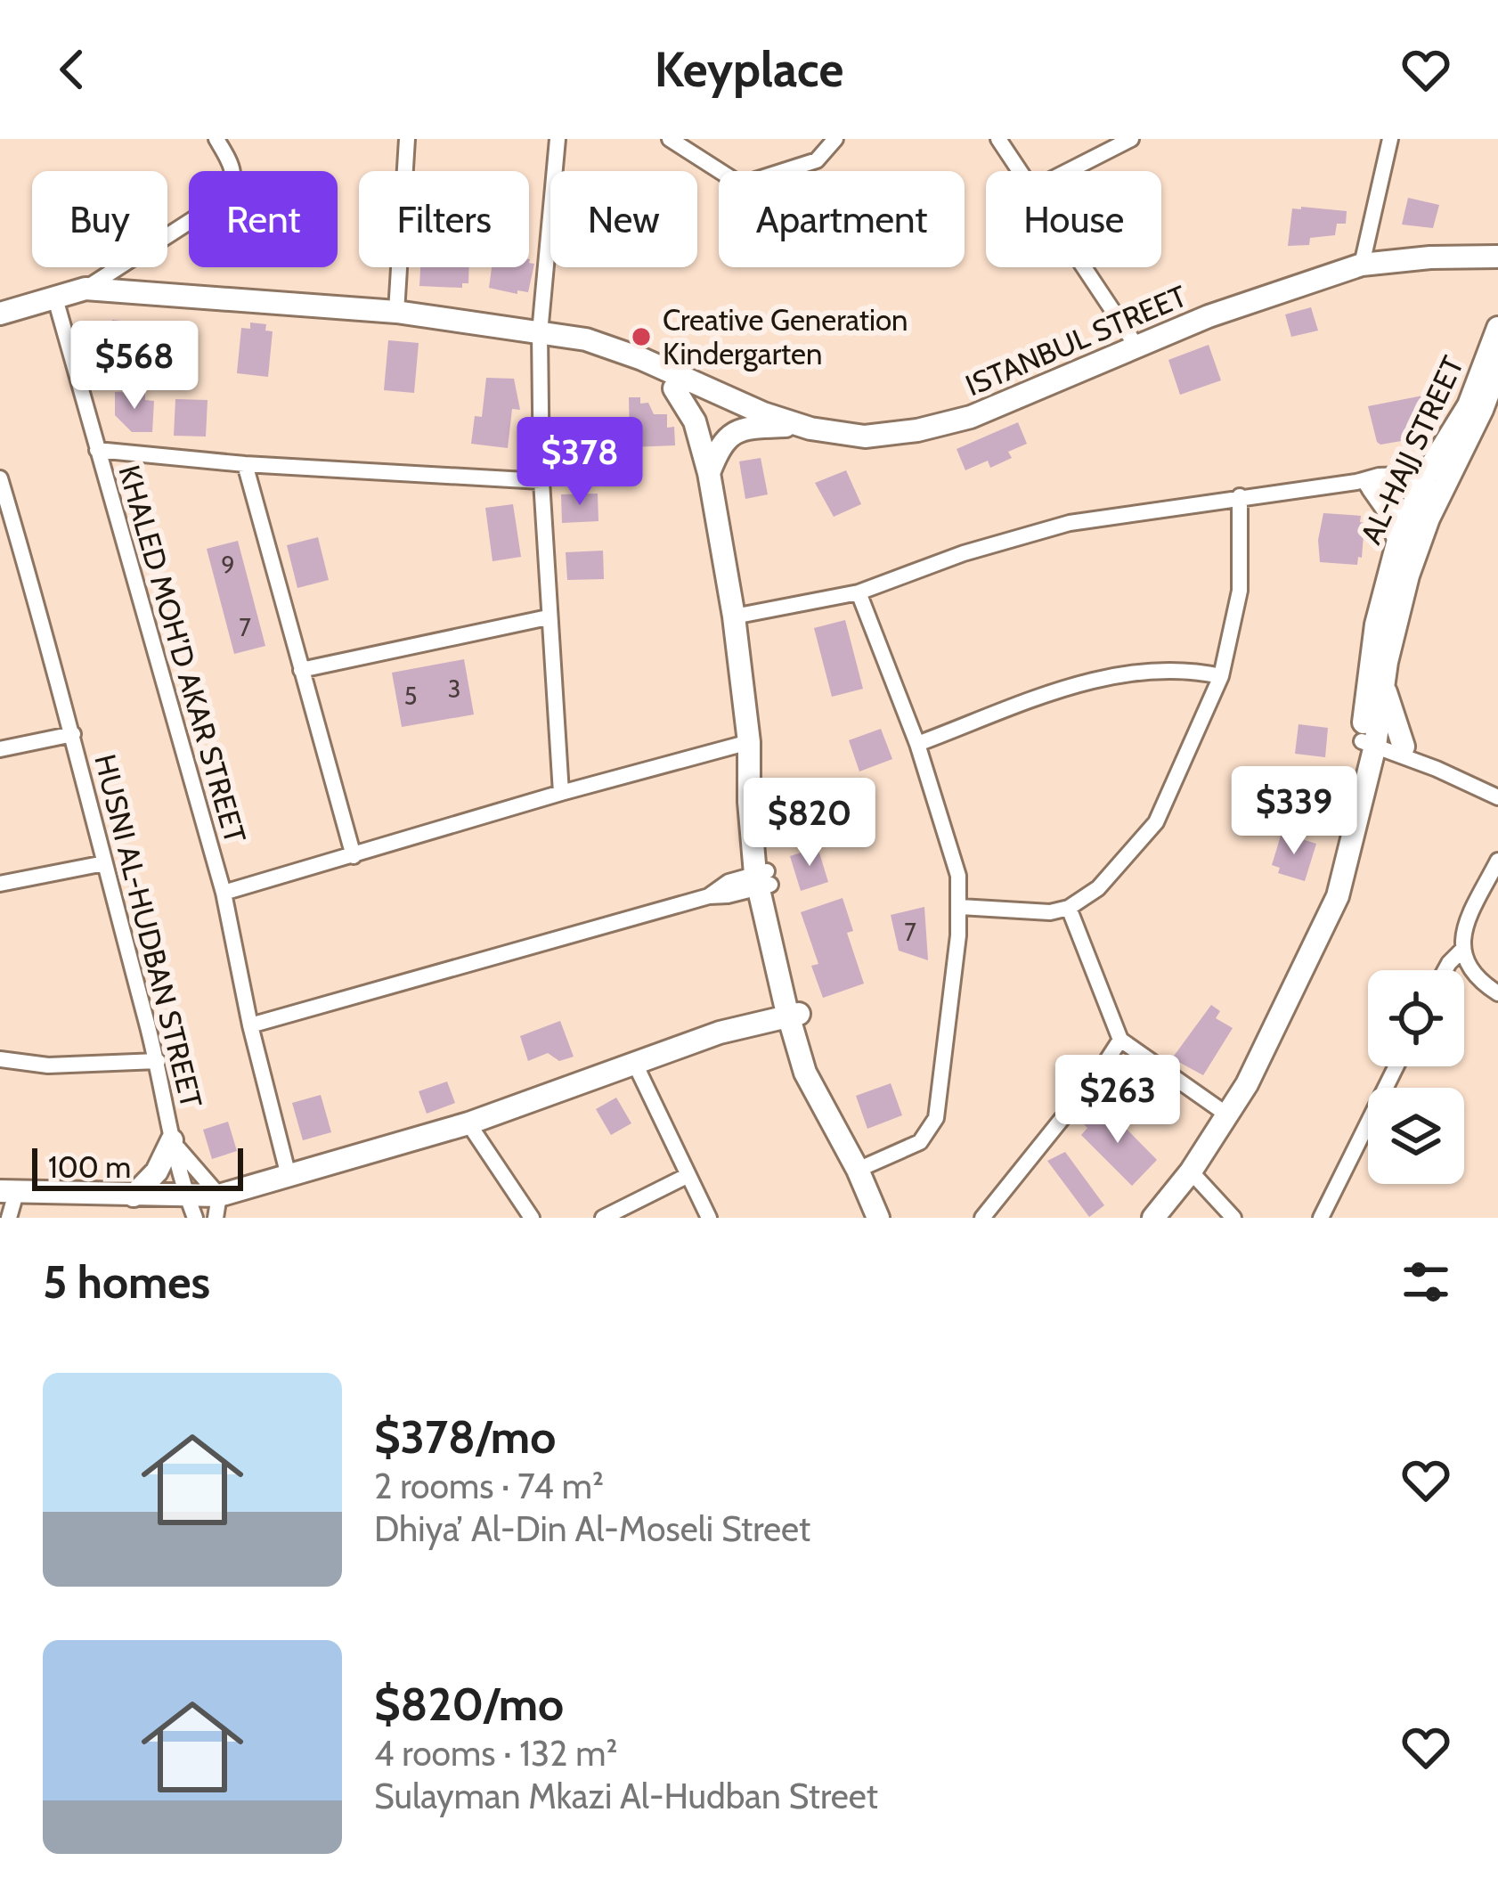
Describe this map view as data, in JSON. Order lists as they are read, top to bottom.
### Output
{
  "streets": {
    "street": [
      "ISTANBUL STREET",
      "AL-HAJJ STREET",
      "KHALED MOH’D AKAR STREET",
      "HUSNI AL-HUDBAN STREET"
    ]
  },
  "crossings": [
    ["ISTANBUL STREET", "KHALED MOH’D AKAR STREET"]
  ],
  "places": ["Creative Generation Kindergarten"],
  "house_numbers": [
    "9",
    "7",
    "3",
    "5",
    "7"
  ],
  "scale_bar": "100 m",
  "page": {
    "header": "Keyplace",
    "chip": [
      "Buy",
      "Rent",
      "Filters",
      "New",
      "Apartment",
      "House"
    ],
    "price": [
      "$568",
      "$378",
      "$339",
      "$820",
      "$263"
    ],
    "scale": "100 m",
    "heading": "5 homes",
    "list": [
      {
        "name": "$378/mo",
        "note": "2 rooms · 74 m² · Dhiya’ Al-Din Al-Moseli Street"
      },
      {
        "name": "$820/mo",
        "note": "4 rooms · 132 m² · Sulayman Mkazi Al-Hudban Street"
      }
    ]
  }
}
